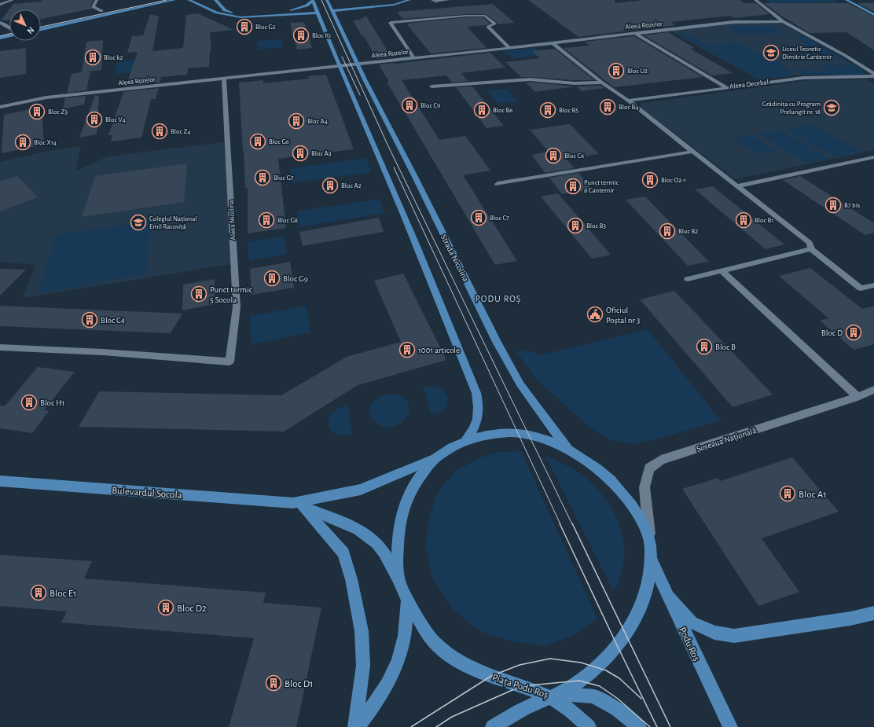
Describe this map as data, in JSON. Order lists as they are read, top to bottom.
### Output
{
  "streets": {
    "main road": [
      "Strada Nicolina",
      "Bulevardul Socola",
      "Podu Roș",
      "Piața Podu Roș"
    ],
    "street": [
      "Aleea Rozelor",
      "Aleea Decebal",
      "Aleea Nicolina",
      "Șoseaua Națională"
    ]
  },
  "crossings": [
    ["Aleea Rozelor", "Aleea Decebal"],
    ["Aleea Rozelor", "Aleea Nicolina"],
    ["Aleea Rozelor", "Strada Nicolina"],
    ["Strada Nicolina", "Piața Podu Roș"],
    ["Șoseaua Națională", "Piața Podu Roș"],
    ["Bulevardul Socola", "Piața Podu Roș"],
    ["Podu Roș", "Piața Podu Roș"]
  ],
  "districts": ["PODU ROȘ"],
  "places": {
    "building": [
      "Bloc G2",
      "Bloc K1",
      "Bloc k2",
      "Bloc U2",
      "Bloc C9",
      "Bloc B4",
      "Bloc B6",
      "Bloc B5",
      "Bloc Z3",
      "Bloc V4",
      "Bloc A4",
      "Bloc Z4",
      "Bloc G6",
      "Bloc X14",
      "Bloc A3",
      "Bloc C6",
      "Bloc G7",
      "Bloc O2-1",
      "Bloc A2",
      "Punct termic 8 Cantemir",
      "B7 bis",
      "Bloc C7",
      "Bloc G8",
      "Bloc B1",
      "Bloc B3",
      "Bloc B2",
      "Bloc G9",
      "Punct termic 5 Socola",
      "Bloc C4",
      "Bloc D",
      "Bloc B",
      "1001 articole",
      "Bloc H1",
      "Bloc A1",
      "Bloc E1",
      "Bloc D2",
      "Bloc D1"
    ],
    "school or university": ["Liceul Teoretic Dimitrie Cantemir", "Grădinița cu Program Prelungit nr. 18", "Colegiul Național Emil Racoviță"],
    "public building": ["Oficiul Poștal nr 3"]
  },
  "north": "bottom right"
}
